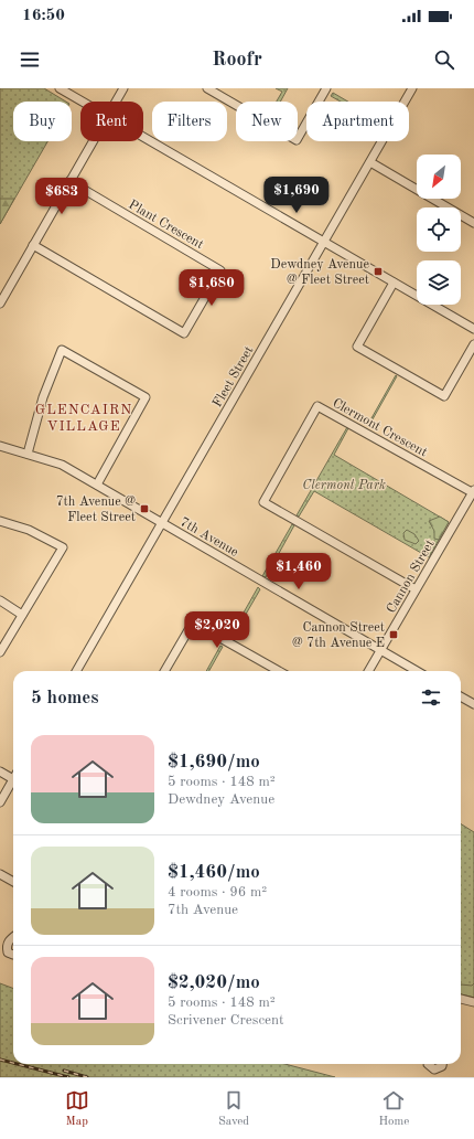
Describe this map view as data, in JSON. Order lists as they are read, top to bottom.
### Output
{
  "streets": {
    "street": [
      "Plant Crescent",
      "Fleet Street",
      "Clermont Crescent",
      "7th Avenue",
      "Cannon Street"
    ]
  },
  "crossings": [
    ["Fleet Street", "7th Avenue"],
    ["Clermont Crescent", "Cannon Street"],
    ["7th Avenue", "Cannon Street"]
  ],
  "districts": ["GLENCAIRN VILLAGE"],
  "parks": ["Clermont Park"],
  "places": {
    "transit": ["Dewdney Avenue @ Fleet Street", "7th Avenue @ Fleet Street", "Cannon Street @ 7th Avenue E"]
  },
  "north": "bottom left",
  "page": {
    "status": "16:50",
    "header": "Roofr",
    "chip": [
      "Buy",
      "Rent",
      "Filters",
      "New",
      "Apartment"
    ],
    "price": [
      "$1,690",
      "$683",
      "$1,680",
      "$1,460",
      "$2,020"
    ],
    "heading": "5 homes",
    "list": [
      {
        "name": "$1,690/mo",
        "note": "5 rooms · 148 m² · Dewdney Avenue"
      },
      {
        "name": "$1,460/mo",
        "note": "4 rooms · 96 m² · 7th Avenue"
      },
      {
        "name": "$2,020/mo",
        "note": "5 rooms · 148 m² · Scrivener Crescent"
      }
    ],
    "tabs": ["Map", "Saved", "Home"]
  }
}
